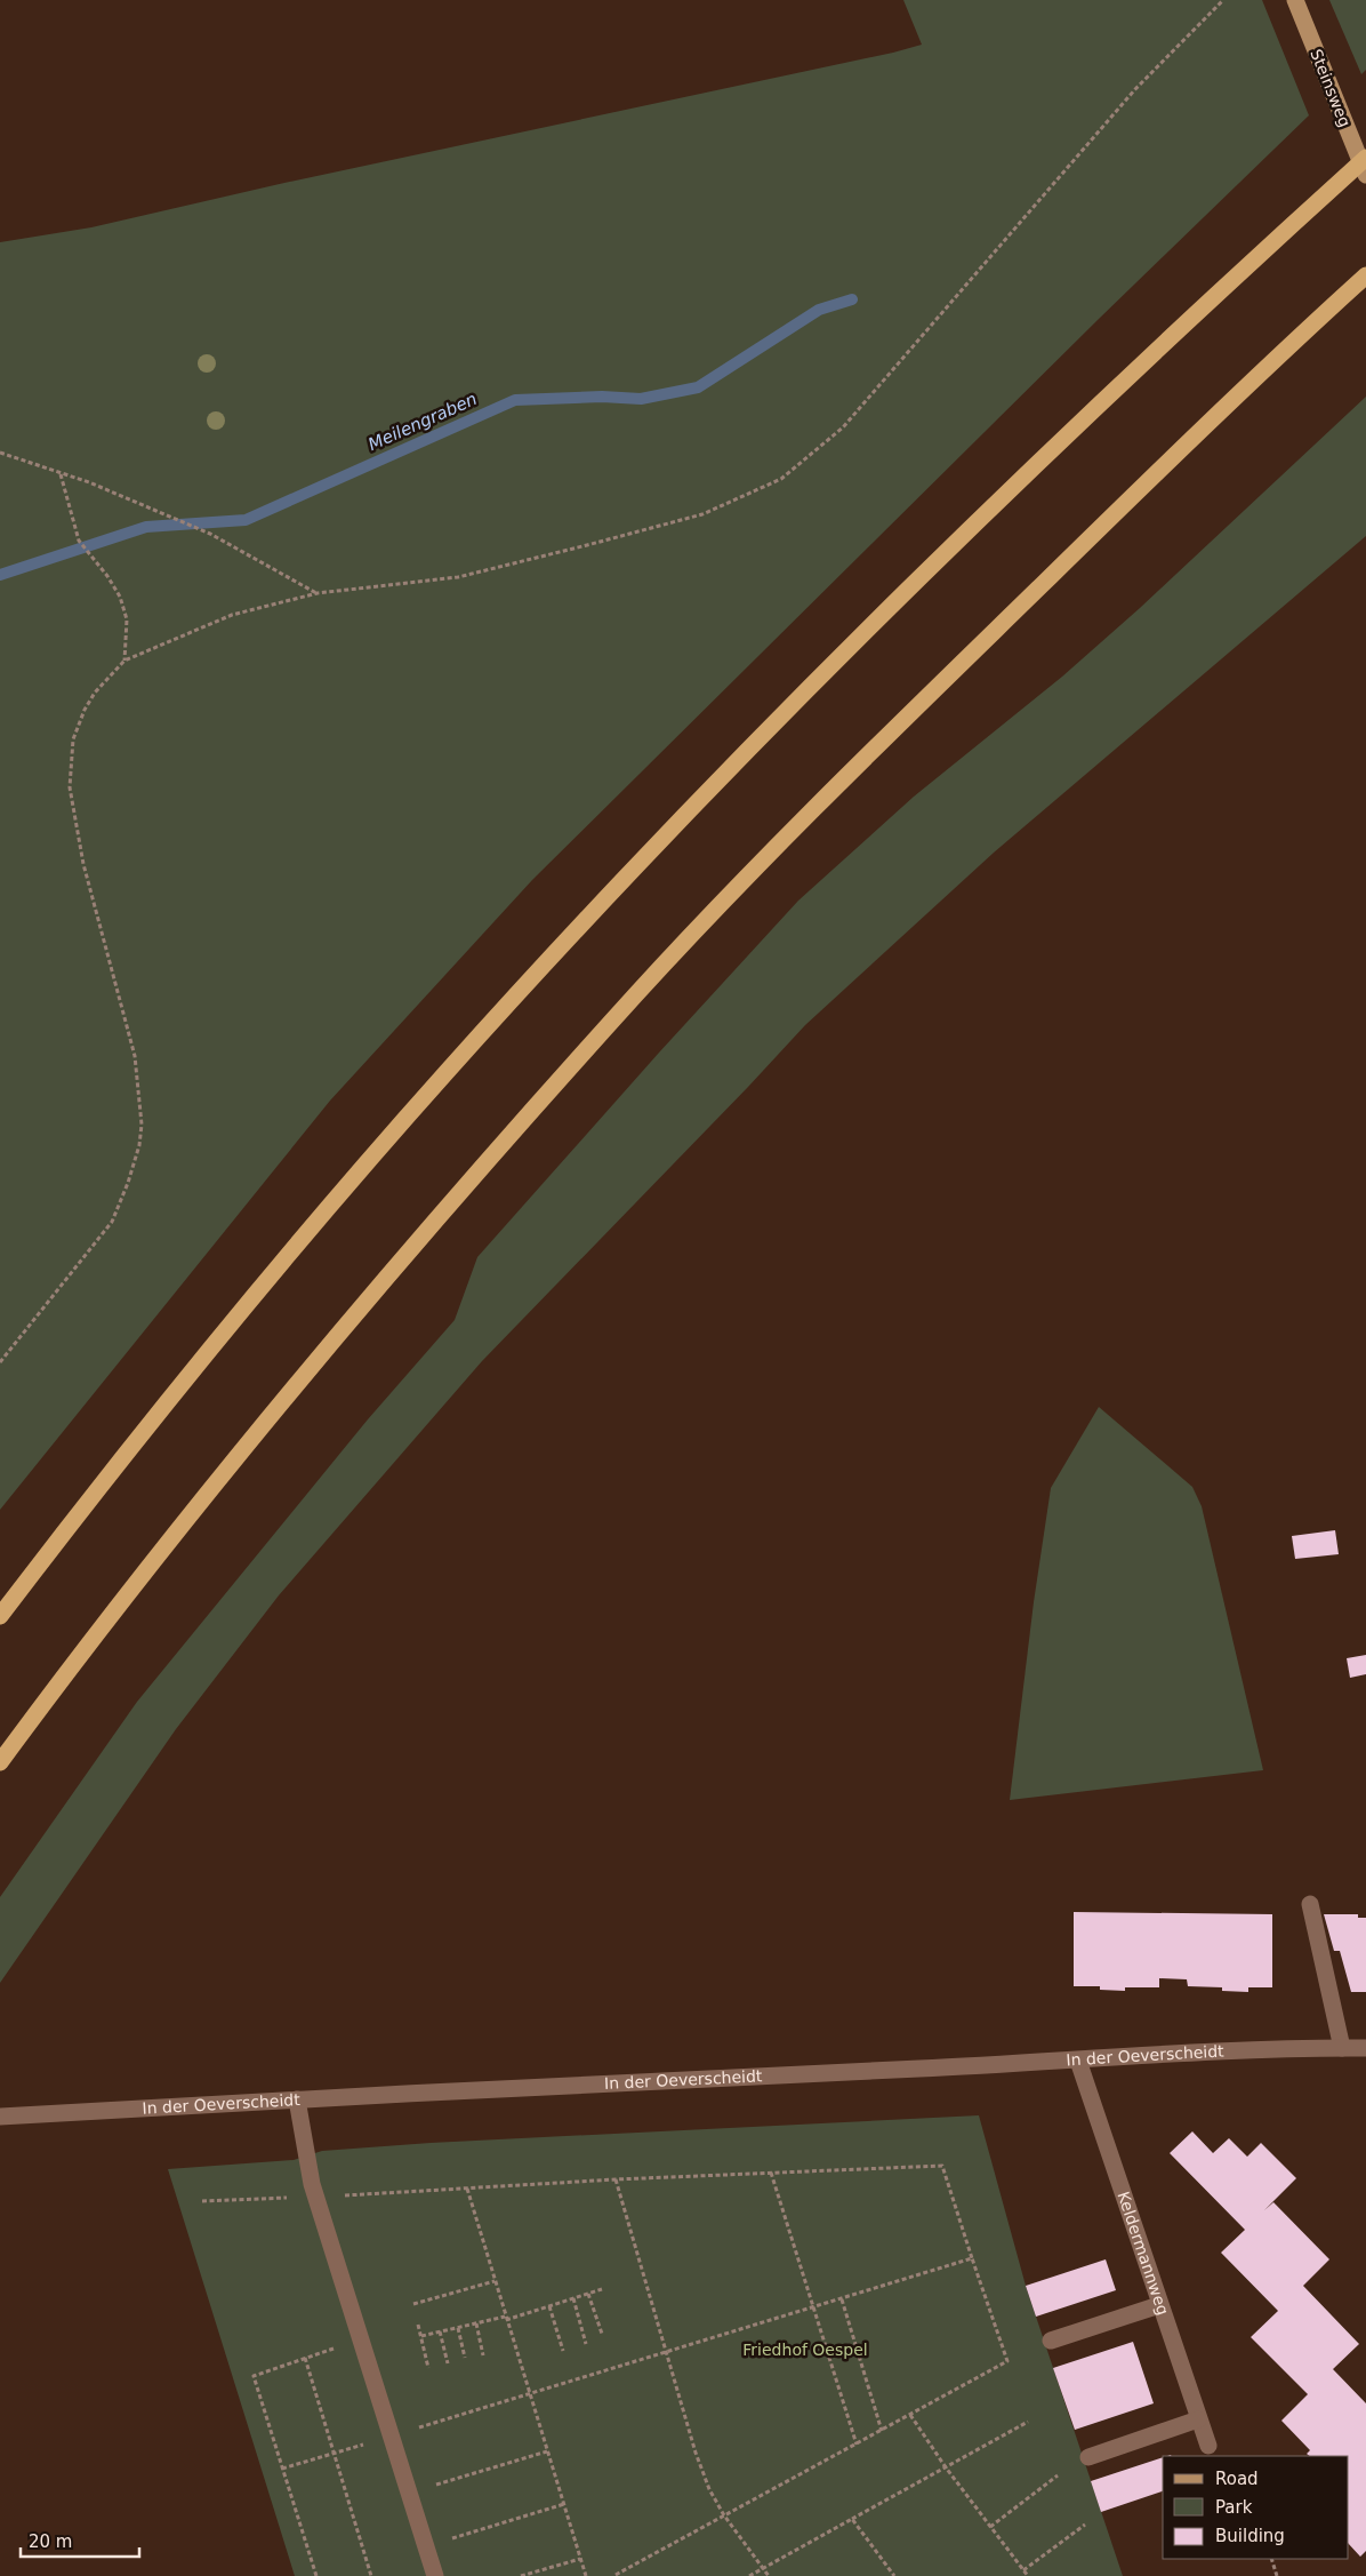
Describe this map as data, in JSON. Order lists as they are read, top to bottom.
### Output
{
  "streets": {
    "main road": ["Steinsweg"],
    "street": ["In der Oeverscheidt", "Keldermannweg"]
  },
  "crossings": [
    ["In der Oeverscheidt", "Keldermannweg"]
  ],
  "water": ["Meilengraben"],
  "parks": ["Friedhof Oespel"],
  "legend": ["Road", "Park", "Building"],
  "scale_bar": "20 m"
}
